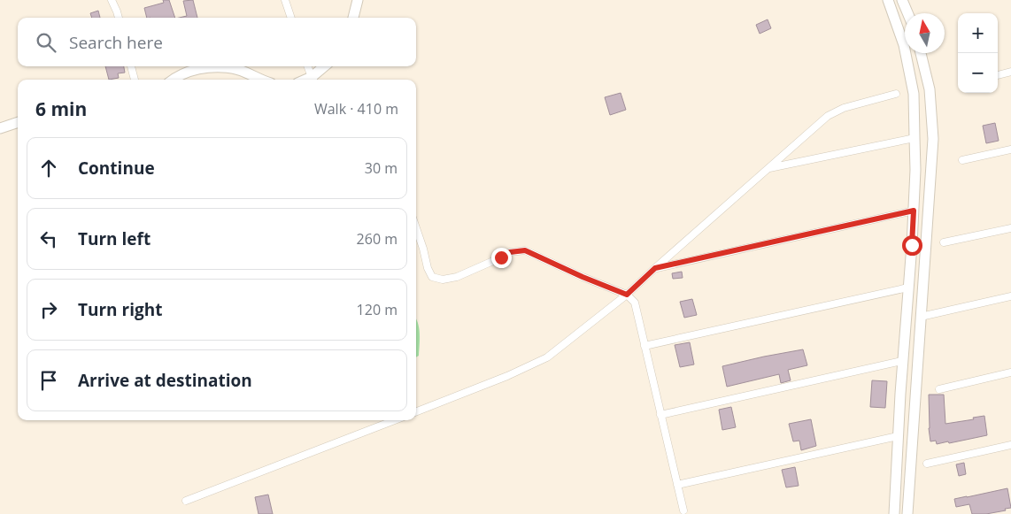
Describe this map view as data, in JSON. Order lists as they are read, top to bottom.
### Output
{
  "north": "top",
  "page": {
    "map_buttons": ["+", "−"],
    "search": "Search here",
    "heading": ["6 min", "Walk · 410 m"],
    "list": [
      ["Continue", "30 m"],
      ["Turn left", "260 m"],
      ["Turn right", "120 m"],
      "Arrive at destination"
    ]
  }
}
